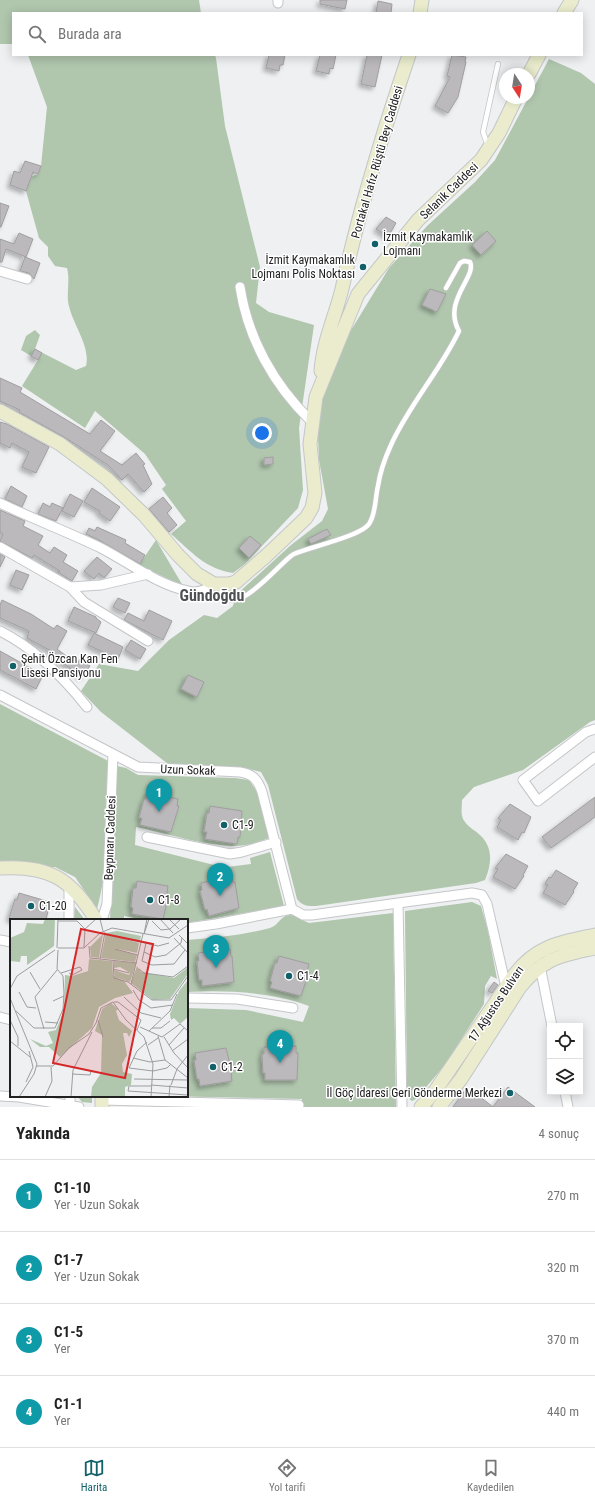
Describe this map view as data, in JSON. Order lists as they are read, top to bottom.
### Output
{
  "streets": {
    "main road": ["Portakal Hafız Rüştü Bey Caddesi", "Selanik Caddesi", "17 Ağustos Bulvarı"],
    "street": ["Uzun Sokak", "Beypınarı Caddesi"]
  },
  "crossings": [
    ["Portakal Hafız Rüştü Bey Caddesi", "Selanik Caddesi"],
    ["Uzun Sokak", "Beypınarı Caddesi"]
  ],
  "districts": ["Gündoğdu"],
  "places": [
    "İzmit Kaymakamlık Lojmanı",
    "İzmit Kaymakamlık Lojmanı Polis Noktası",
    "Şehit Özcan Kan Fen Lisesi Pansiyonu",
    "C1-9",
    "C1-8",
    "C1-20",
    "C1-4",
    "C1-2",
    "İl Göç İdaresi Geri Gönderme Merkezi"
  ],
  "north": "bottom",
  "page": {
    "search": "Burada ara",
    "pins": [
      "1",
      "2",
      "3",
      "4"
    ],
    "heading": ["Yakında", "4 sonuç"],
    "list": [
      {
        "mark": "1",
        "name": "C1-10",
        "note": "Yer · Uzun Sokak",
        "value": "270 m"
      },
      {
        "mark": "2",
        "name": "C1-7",
        "note": "Yer · Uzun Sokak",
        "value": "320 m"
      },
      {
        "mark": "3",
        "name": "C1-5",
        "note": "Yer",
        "value": "370 m"
      },
      {
        "mark": "4",
        "name": "C1-1",
        "note": "Yer",
        "value": "440 m"
      }
    ],
    "nav": ["Harita", "Yol tarifi", "Kaydedilen"]
  }
}
